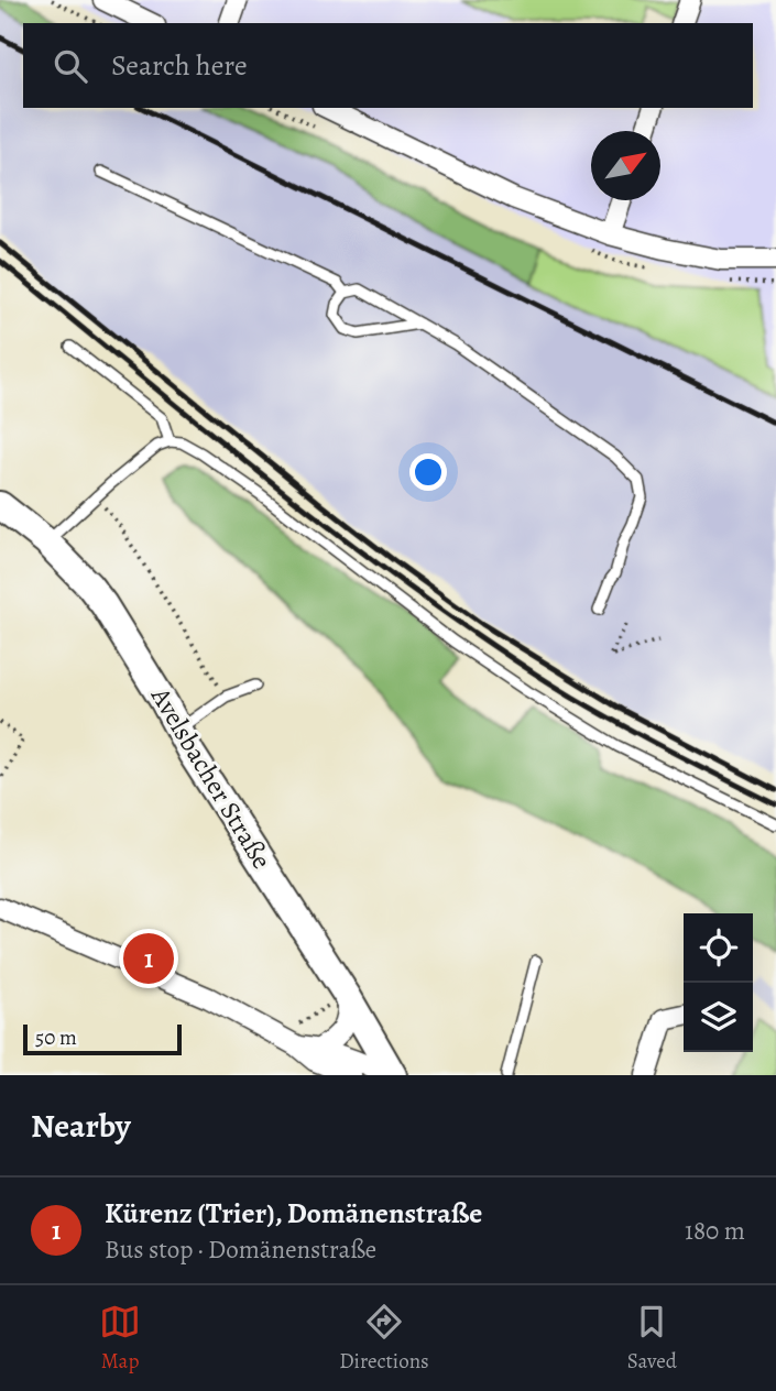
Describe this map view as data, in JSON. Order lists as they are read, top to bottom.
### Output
{
  "streets": {
    "main road": ["Avelsbacher Straße"]
  },
  "scale_bar": "50 m",
  "north": "top right",
  "page": {
    "search": "Search here",
    "pins": "1",
    "scale": "50 m",
    "heading": "Nearby",
    "list": [
      {
        "mark": "1",
        "name": "Kürenz (Trier), Domänenstraße",
        "note": "Bus stop · Domänenstraße",
        "value": "180 m"
      }
    ],
    "nav": ["Map", "Directions", "Saved"]
  }
}
